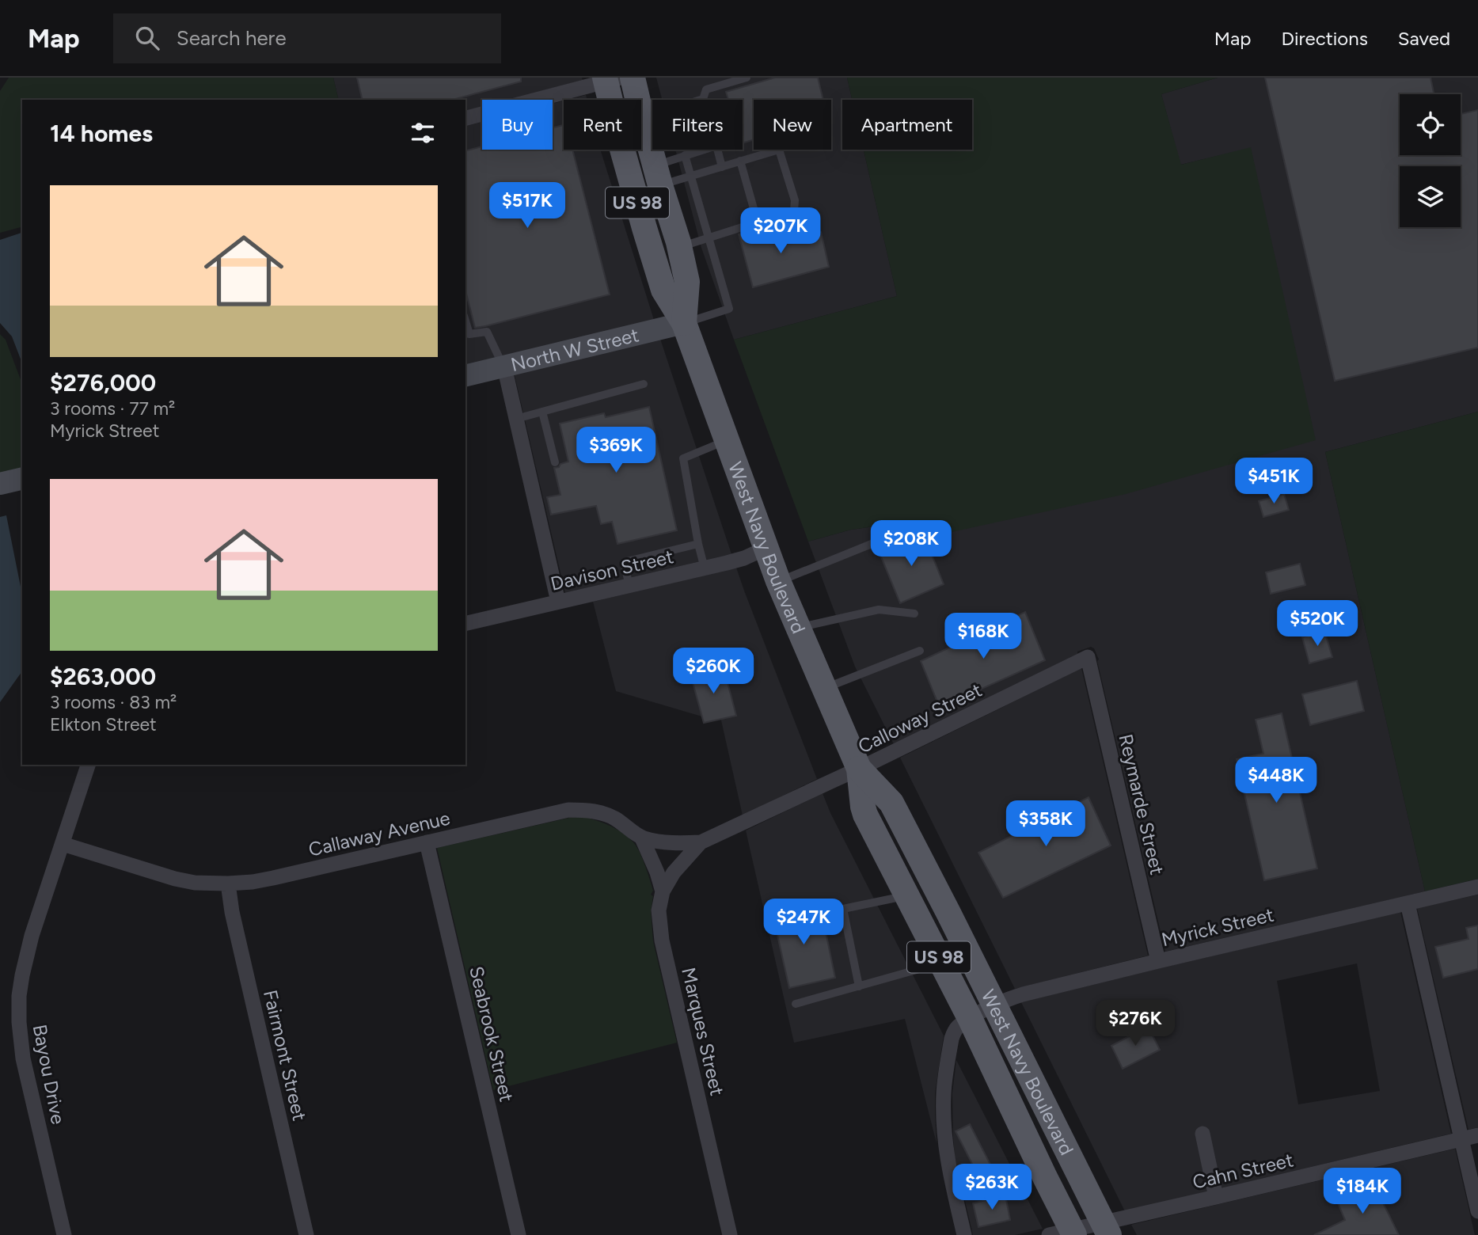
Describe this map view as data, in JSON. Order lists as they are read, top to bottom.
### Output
{
  "streets": {
    "main road": ["US 98", "North W Street", "West Navy Boulevard"],
    "street": [
      "Davison Street",
      "Calloway Street",
      "Reymarde Street",
      "Callaway Avenue",
      "Myrick Street",
      "Marques Street",
      "Seabrook Street",
      "Fairmont Street",
      "Bayou Drive",
      "Cahn Street"
    ]
  },
  "crossings": [
    ["North W Street", "West Navy Boulevard"],
    ["West Navy Boulevard", "Davison Street"],
    ["West Navy Boulevard", "Calloway Street"],
    ["West Navy Boulevard", "Callaway Avenue"],
    ["West Navy Boulevard", "Myrick Street"],
    ["West Navy Boulevard", "Cahn Street"],
    ["Calloway Street", "Reymarde Street"],
    ["Calloway Street", "Callaway Avenue"],
    ["Reymarde Street", "Myrick Street"],
    ["Callaway Avenue", "Marques Street"],
    ["Callaway Avenue", "Seabrook Street"],
    ["Callaway Avenue", "Fairmont Street"],
    ["Callaway Avenue", "Bayou Drive"]
  ],
  "page": {
    "header": "Map",
    "search": "Search here",
    "nav": ["Map", "Directions", "Saved"],
    "chip": [
      "Buy",
      "Rent",
      "Filters",
      "New",
      "Apartment"
    ],
    "heading": "14 homes",
    "list": [
      {
        "name": "$276,000",
        "note": "3 rooms · 77 m² · Myrick Street"
      },
      {
        "name": "$263,000",
        "note": "3 rooms · 83 m² · Elkton Street"
      }
    ],
    "price": [
      "$517K",
      "$207K",
      "$369K",
      "$451K",
      "$208K",
      "$520K",
      "$168K",
      "$260K",
      "$448K",
      "$358K",
      "$247K",
      "$276K",
      "$263K",
      "$184K"
    ]
  }
}
